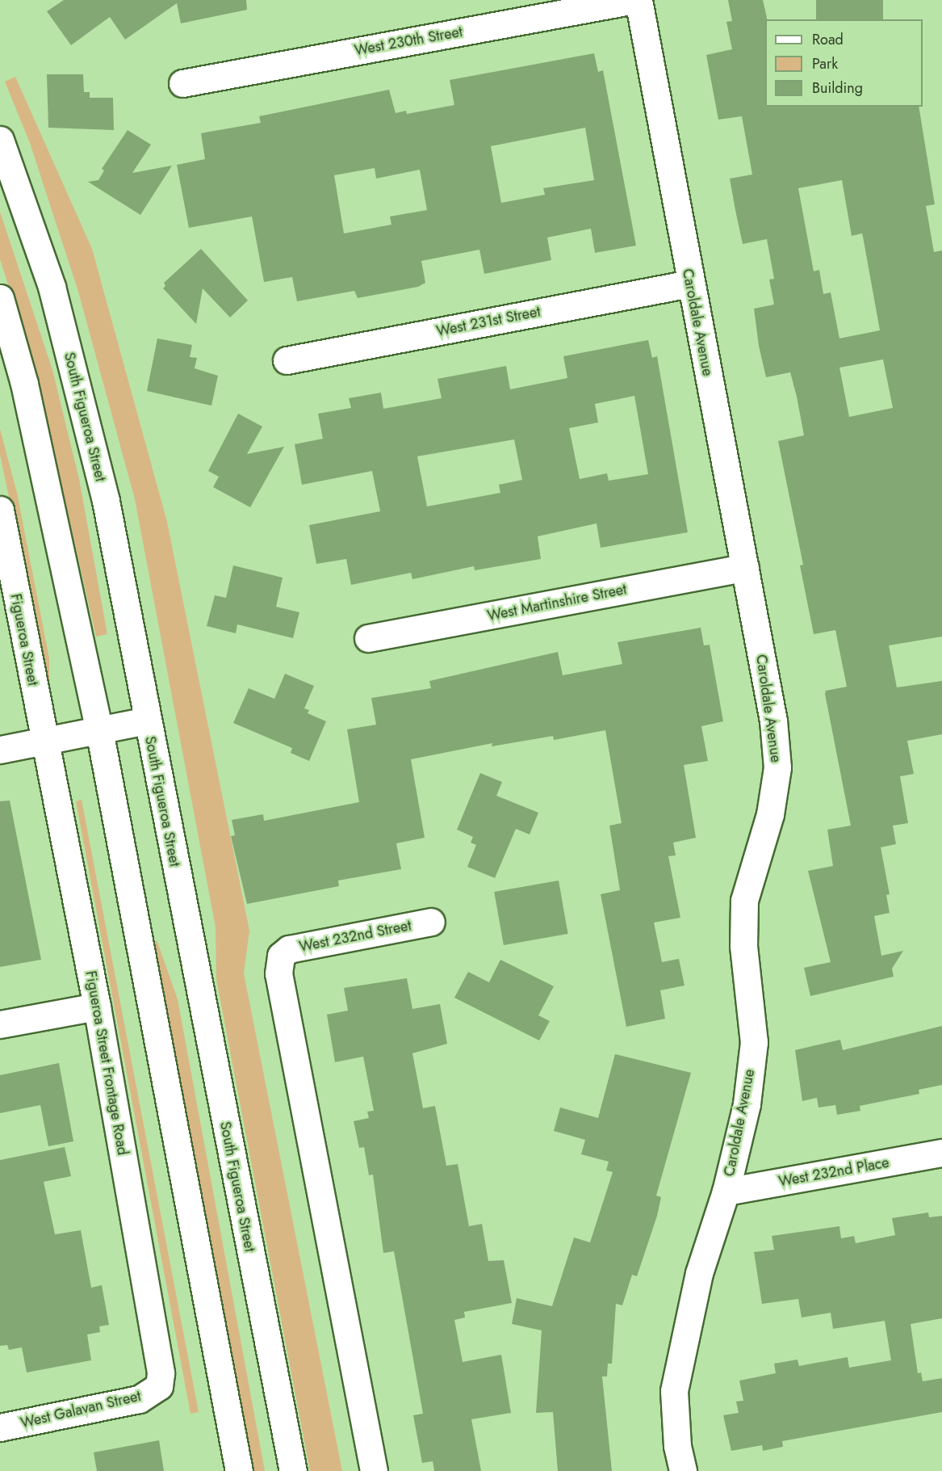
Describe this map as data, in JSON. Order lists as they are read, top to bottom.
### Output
{
  "streets": {
    "street": [
      "West 230th Street",
      "West 231st Street",
      "Caroldale Avenue",
      "South Figueroa Street",
      "West Martinshire Street",
      "Figueroa Street",
      "West 232nd Street",
      "Figueroa Street Frontage Road",
      "West 232nd Place",
      "West Galavan Street"
    ]
  },
  "crossings": [
    ["West 231st Street", "Caroldale Avenue"],
    ["Caroldale Avenue", "West Martinshire Street"],
    ["Caroldale Avenue", "West 232nd Place"],
    ["Figueroa Street", "Figueroa Street Frontage Road"],
    ["Figueroa Street Frontage Road", "West Galavan Street"]
  ],
  "legend": ["Road", "Park", "Building"]
}
